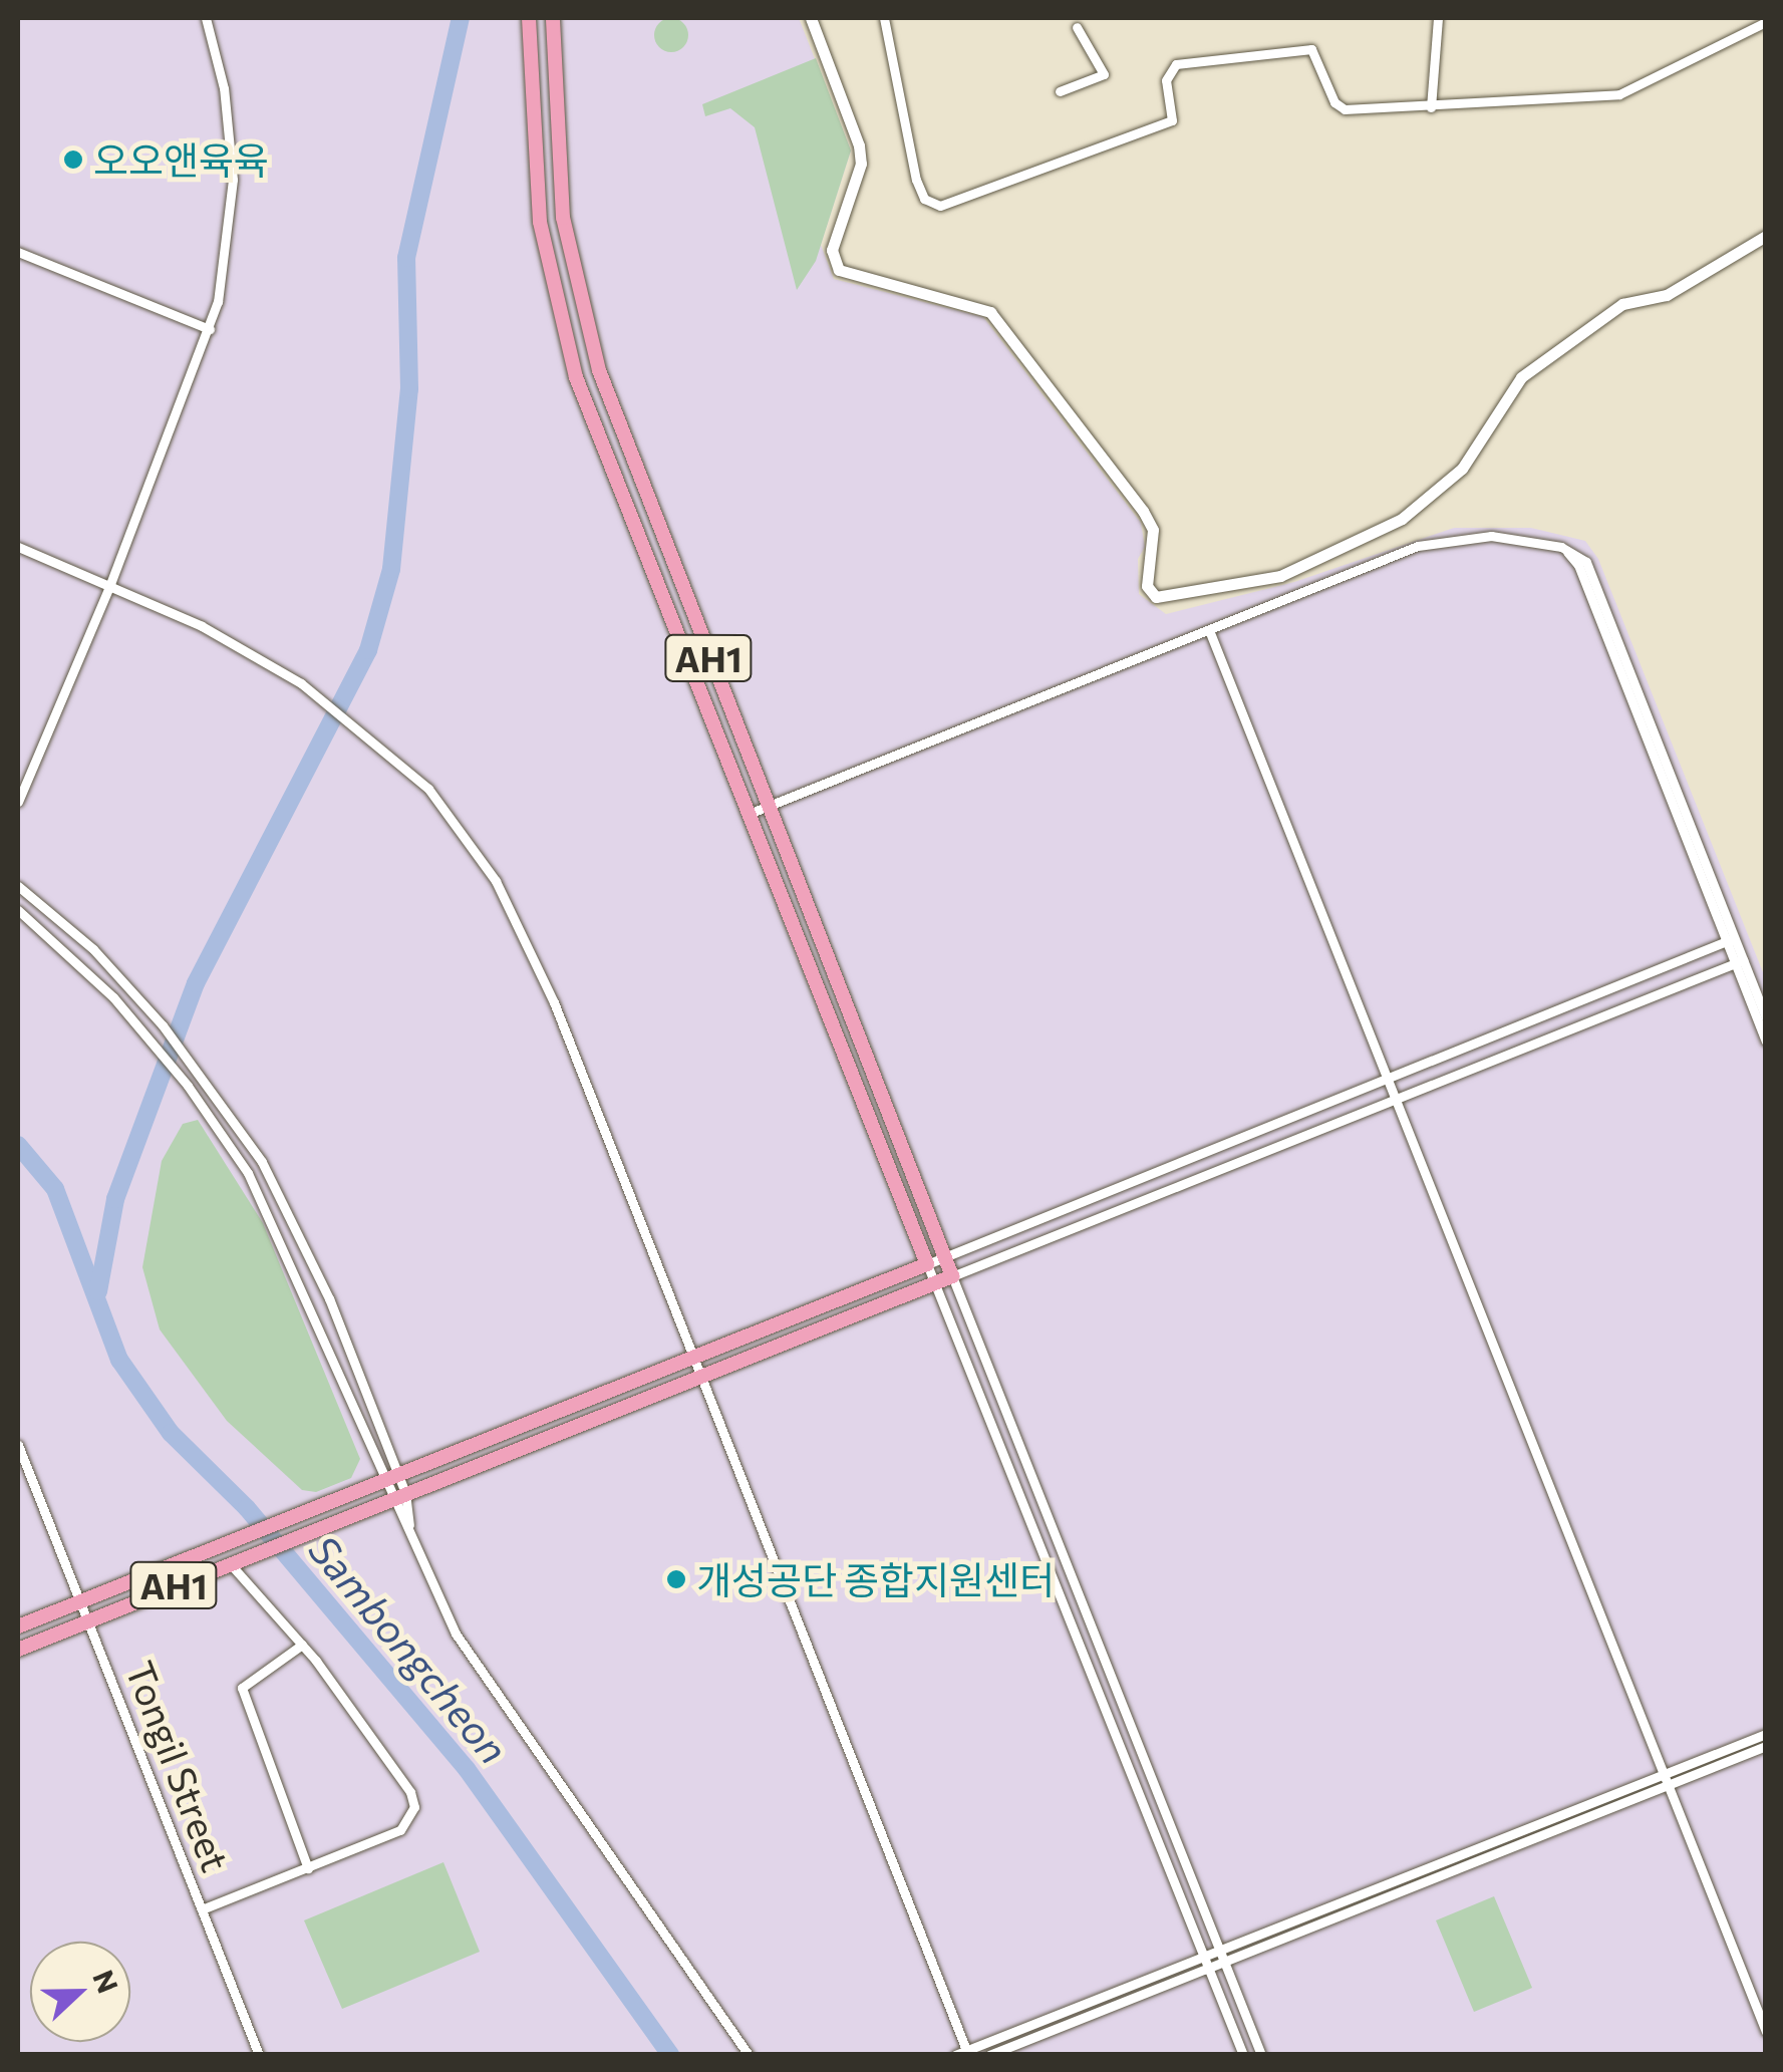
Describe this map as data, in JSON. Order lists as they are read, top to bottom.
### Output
{
  "streets": {
    "main road": ["AH1"],
    "street": ["Tongil Street"]
  },
  "crossings": [
    ["AH1", "Tongil Street"]
  ],
  "water": ["Sambongcheon"],
  "places": ["오오앤육육", "개성공단 종합지원센터"],
  "north": "right"
}
